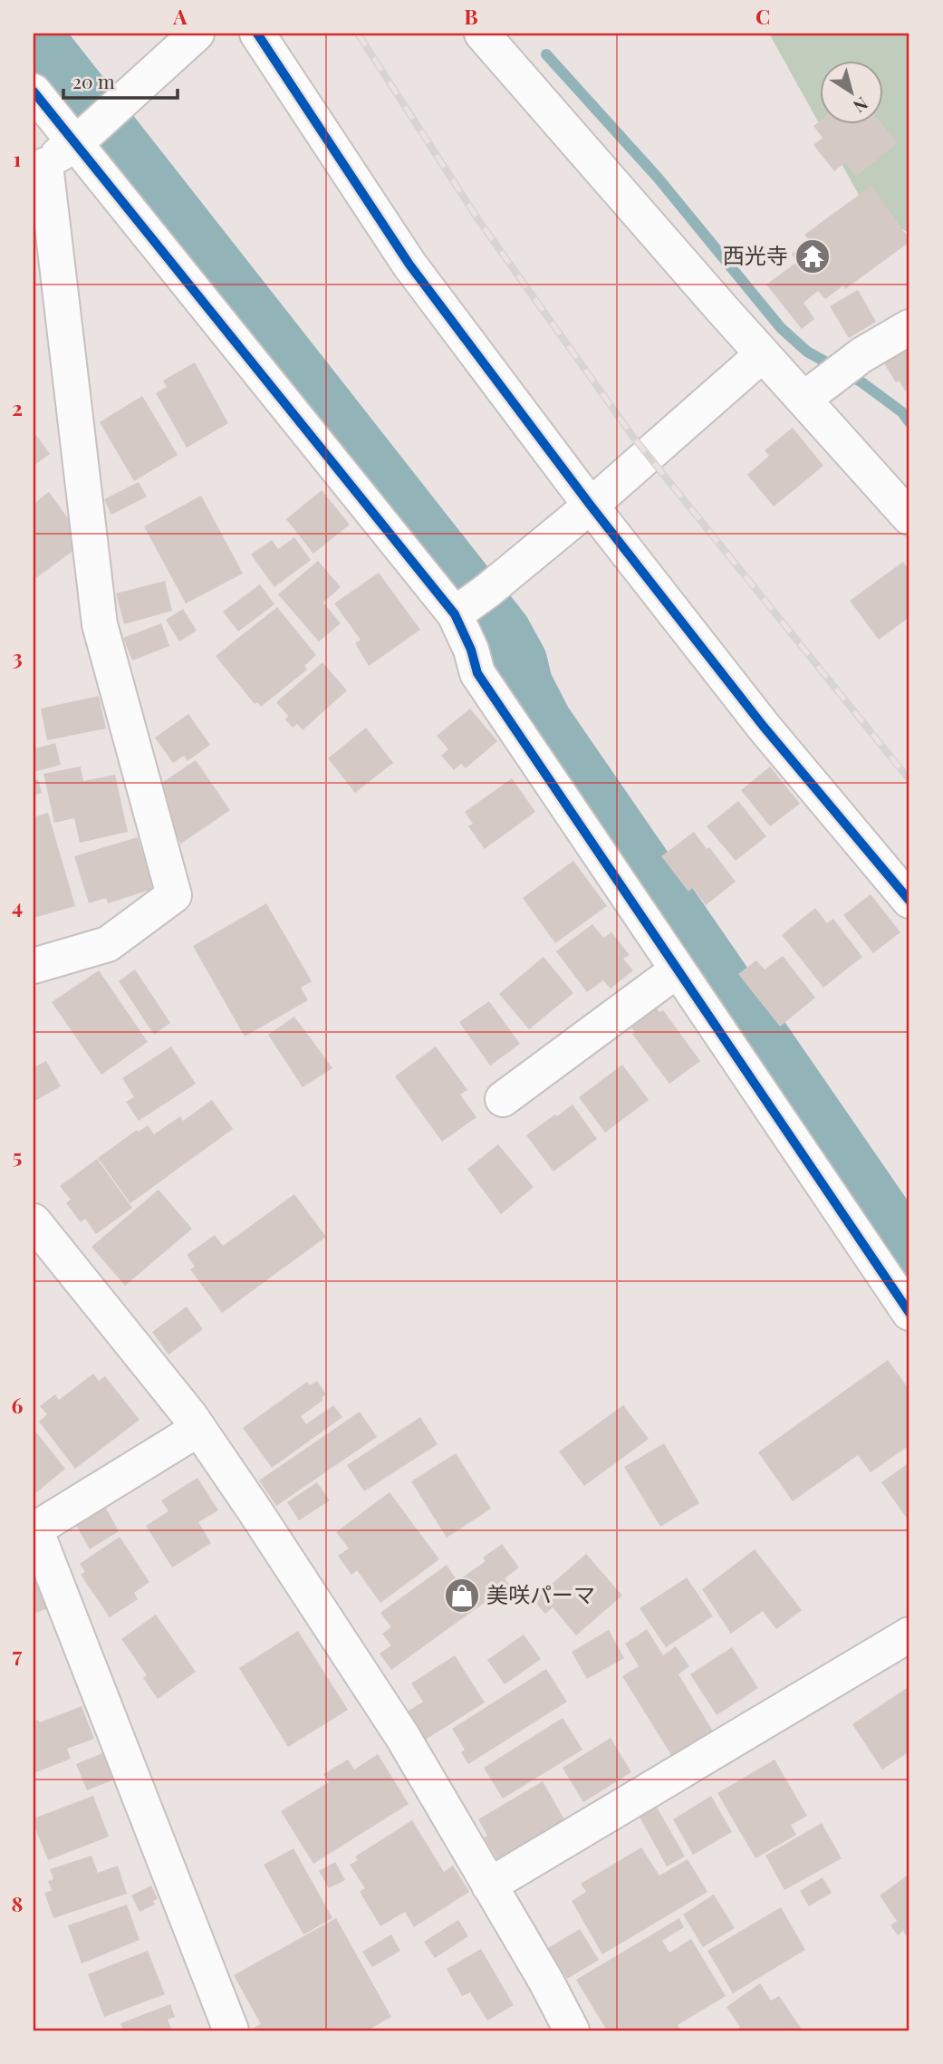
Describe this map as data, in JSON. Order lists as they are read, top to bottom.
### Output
{
  "places": {
    "temple": ["西光寺"],
    "shop": ["美咲パーマ"]
  },
  "scale_bar": "20 m",
  "north": "bottom right",
  "grid": {
    "columns": ["A", "B", "C"],
    "rows": [
      "1",
      "2",
      "3",
      "4",
      "5",
      "6",
      "7",
      "8"
    ]
  }
}
